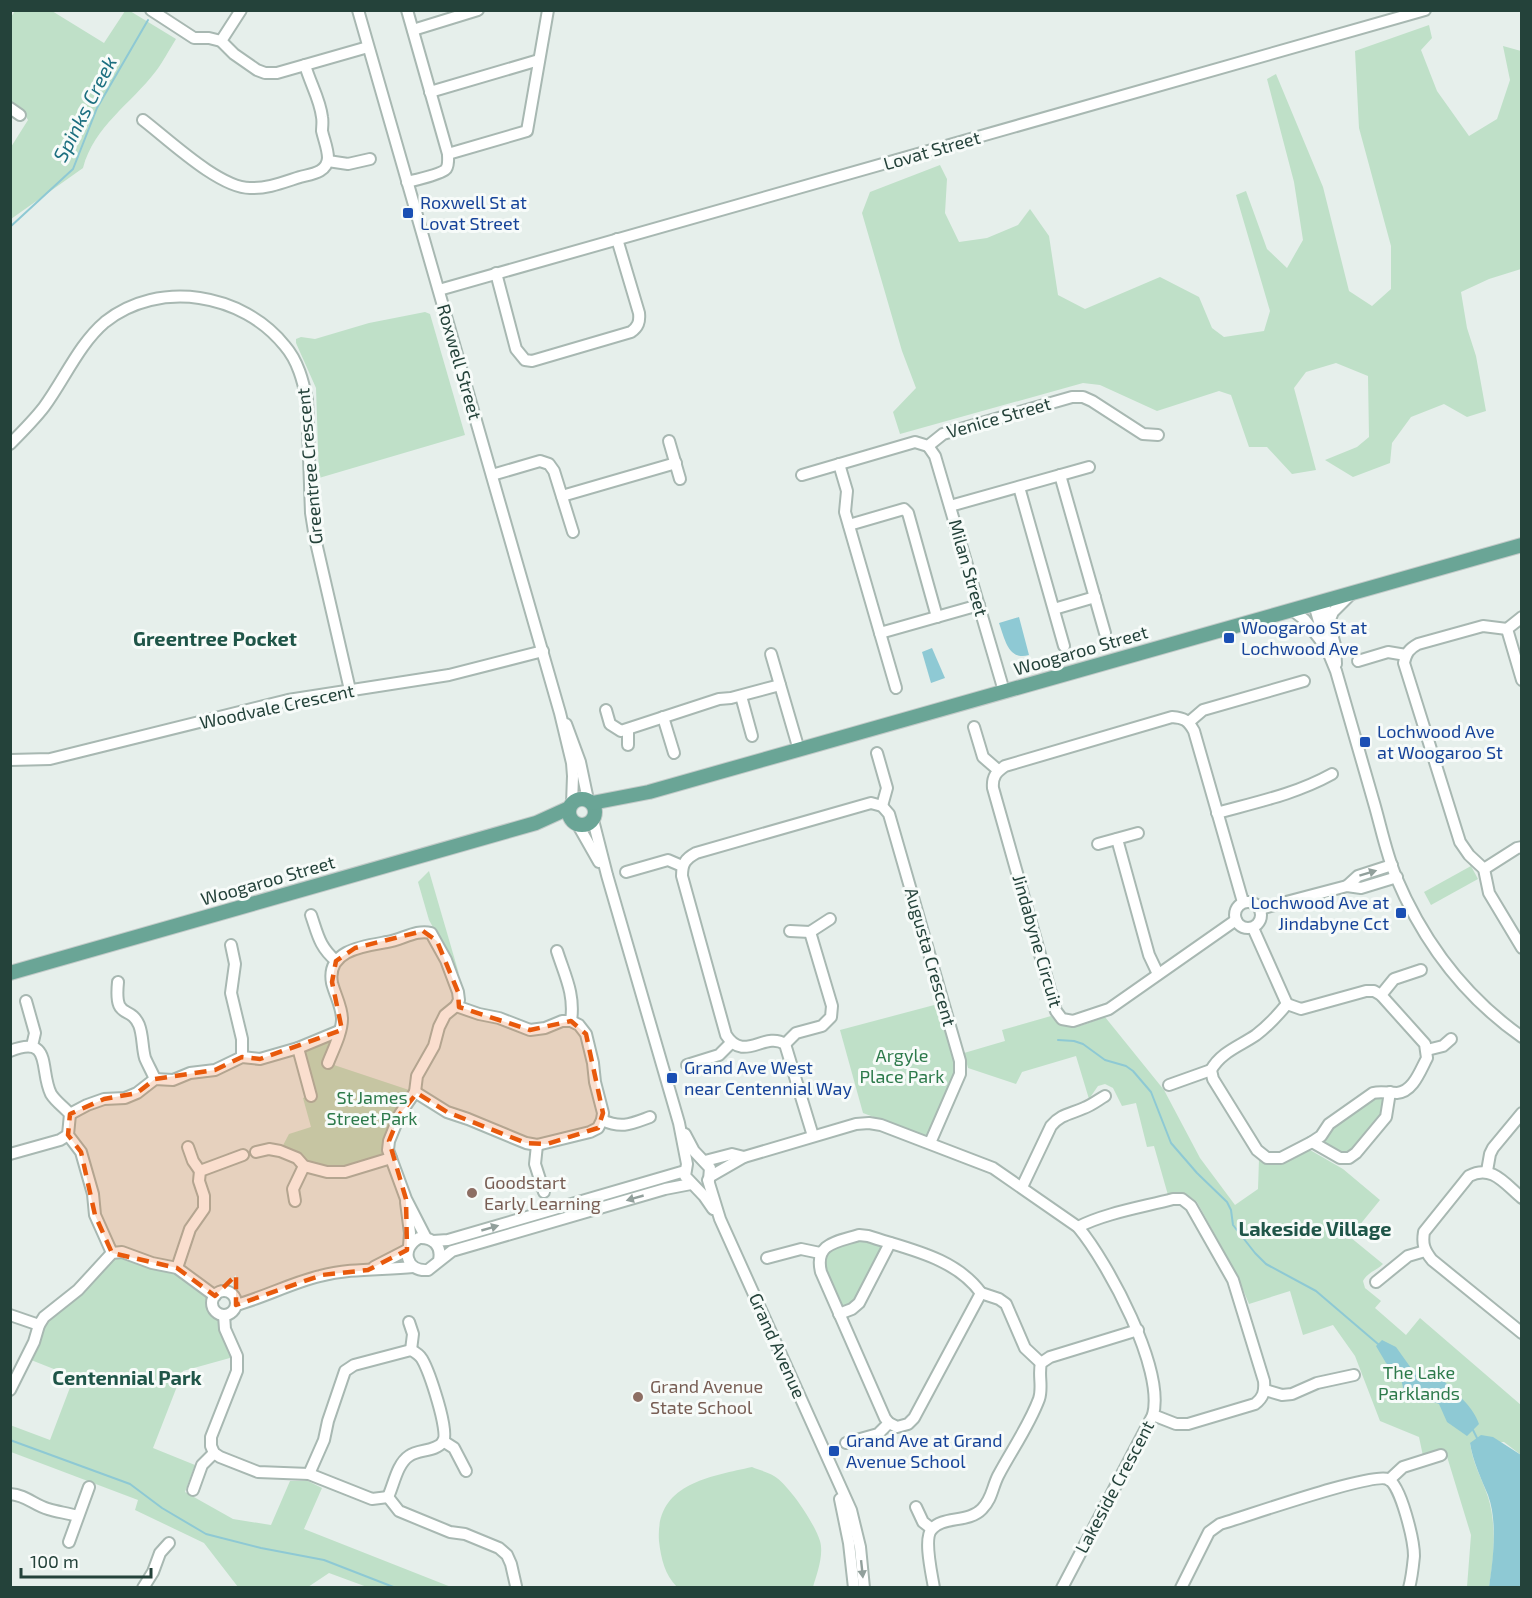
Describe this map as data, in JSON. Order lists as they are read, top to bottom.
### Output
{
  "streets": {
    "main road": ["Woogaroo Street"],
    "street": [
      "Lovat Street",
      "Roxwell Street",
      "Venice Street",
      "Greentree Crescent",
      "Milan Street",
      "Woodvale Crescent",
      "Jindabyne Circuit",
      "Augusta Crescent",
      "Grand Avenue",
      "Lakeside Crescent"
    ]
  },
  "crossings": [
    ["Lovat Street", "Roxwell Street"],
    ["Roxwell Street", "Woogaroo Street"],
    ["Roxwell Street", "Woodvale Crescent"],
    ["Roxwell Street", "Grand Avenue"],
    ["Venice Street", "Milan Street"],
    ["Greentree Crescent", "Woodvale Crescent"],
    ["Milan Street", "Woogaroo Street"],
    ["Woogaroo Street", "Grand Avenue"],
    ["Augusta Crescent", "Lakeside Crescent"],
    ["Grand Avenue", "Lakeside Crescent"]
  ],
  "districts": ["Greentree Pocket", "Lakeside Village", "Centennial Park"],
  "water": ["Spinks Creek"],
  "parks": ["Argyle Place Park", "St James Street Park", "The Lake Parklands"],
  "places": {
    "transit": [
      "Roxwell St at Lovat Street",
      "Woogaroo St at Lochwood Ave",
      "Lochwood Ave at Woogaroo St",
      "Lochwood Ave at Jindabyne Cct",
      "Grand Ave West near Centennial Way",
      "Grand Ave at Grand Avenue School"
    ],
    "other": ["Goodstart Early Learning", "Grand Avenue State School"]
  },
  "scale_bar": "100 m"
}
